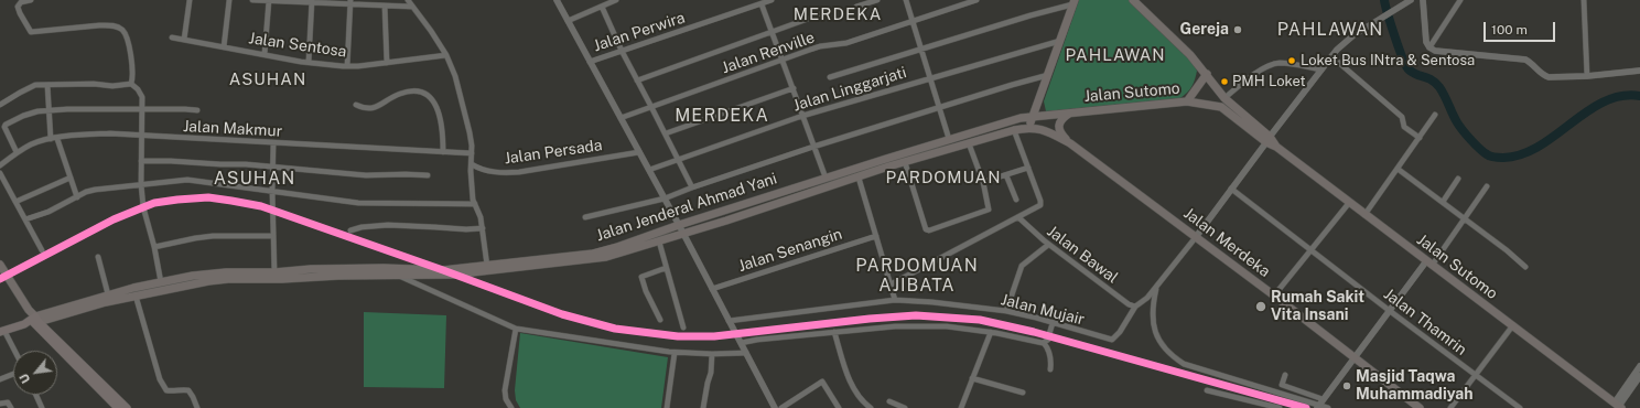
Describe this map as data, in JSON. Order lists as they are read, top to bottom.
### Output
{
  "streets": {
    "main road": ["Jalan Sutomo", "Jalan Jenderal Ahmad Yani", "Jalan Merdeka"],
    "street": [
      "Jalan Perwira",
      "Jalan Sentosa",
      "Jalan Renville",
      "Jalan Linggarjati",
      "Jalan Makmur",
      "Jalan Persada",
      "Jalan Senangin",
      "Jalan Bawal",
      "Jalan Mujair",
      "Jalan Thamrin"
    ]
  },
  "crossings": [
    ["Jalan Sutomo", "Jalan Jenderal Ahmad Yani"],
    ["Jalan Jenderal Ahmad Yani", "Jalan Merdeka"],
    ["Jalan Merdeka", "Jalan Mujair"],
    ["Jalan Bawal", "Jalan Mujair"]
  ],
  "districts": [
    "MERDEKA",
    "PAHLAWAN",
    "PAHLAWAN",
    "ASUHAN",
    "MERDEKA",
    "PARDOMUAN",
    "ASUHAN",
    "PARDOMUAN AJIBATA"
  ],
  "places": [
    "Gereja",
    "Loket Bus INtra & Sentosa",
    "PMH Loket",
    "Rumah Sakit Vita Insani",
    "Masjid Taqwa Muhammadiyah"
  ],
  "scale_bar": "100 m",
  "north": "bottom left"
}
